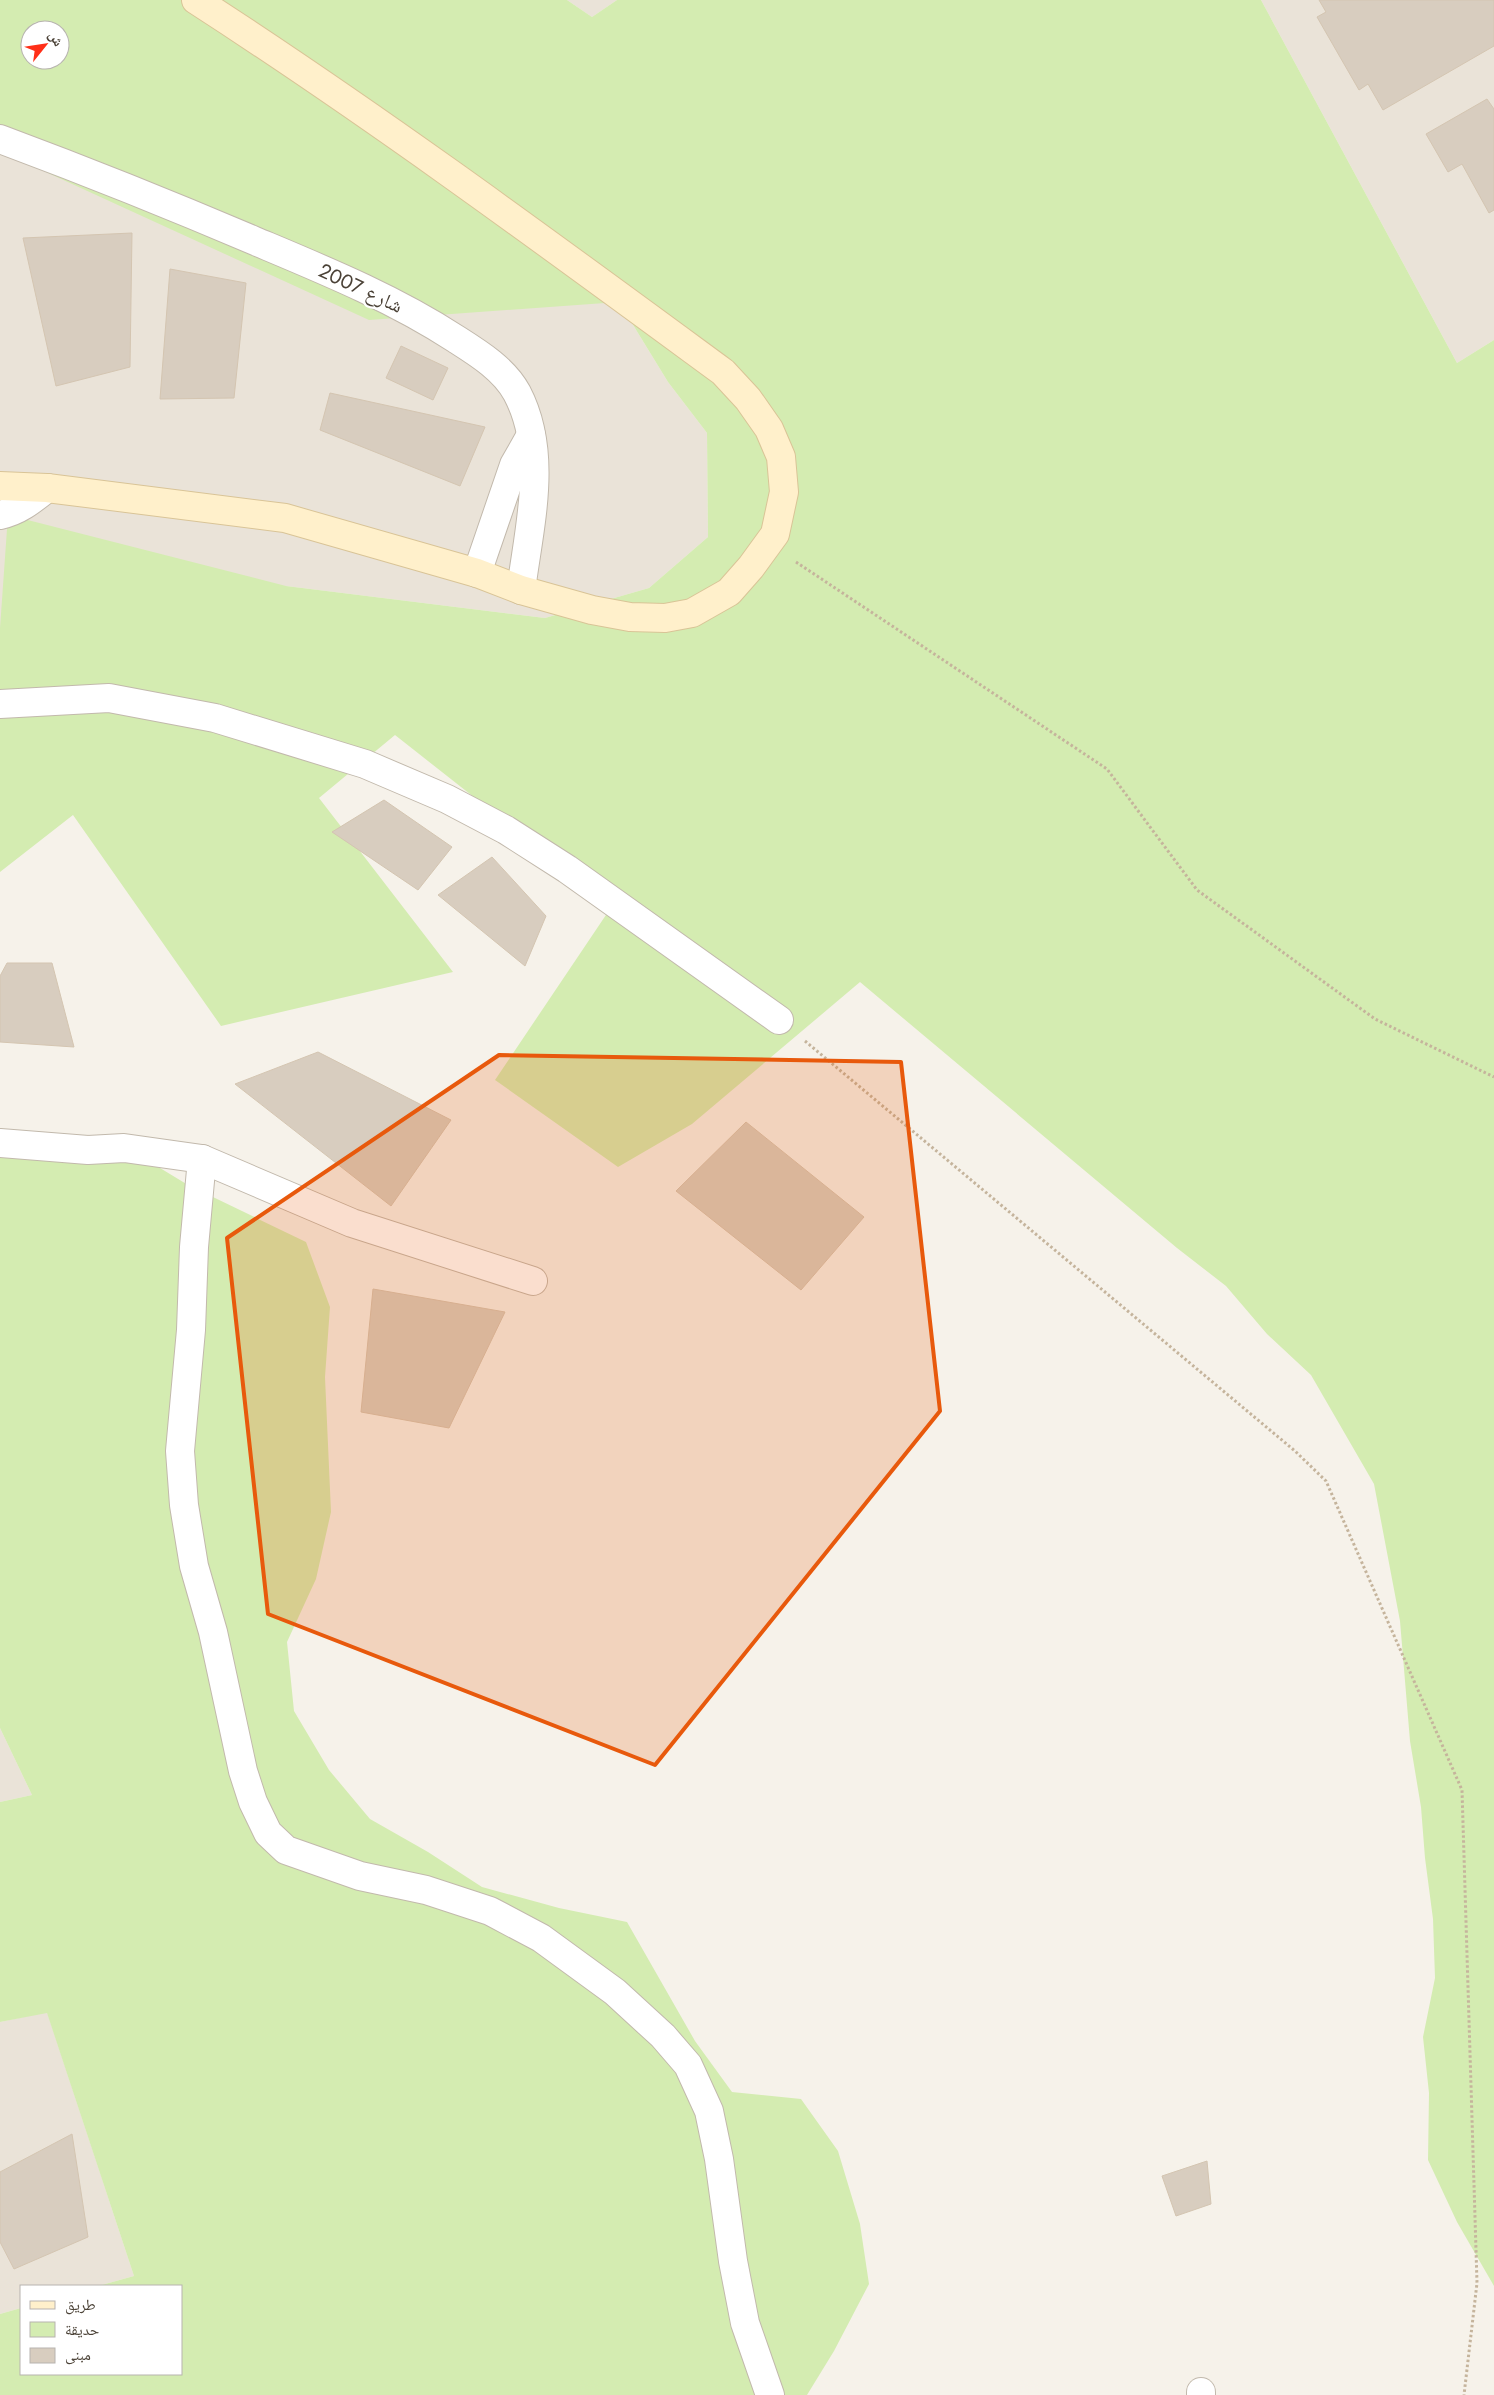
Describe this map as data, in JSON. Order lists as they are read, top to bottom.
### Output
{
  "streets": {
    "street": ["شارع 2007"]
  },
  "legend": ["طريق", "حديقة", "مبنى"],
  "north": "top right"
}
